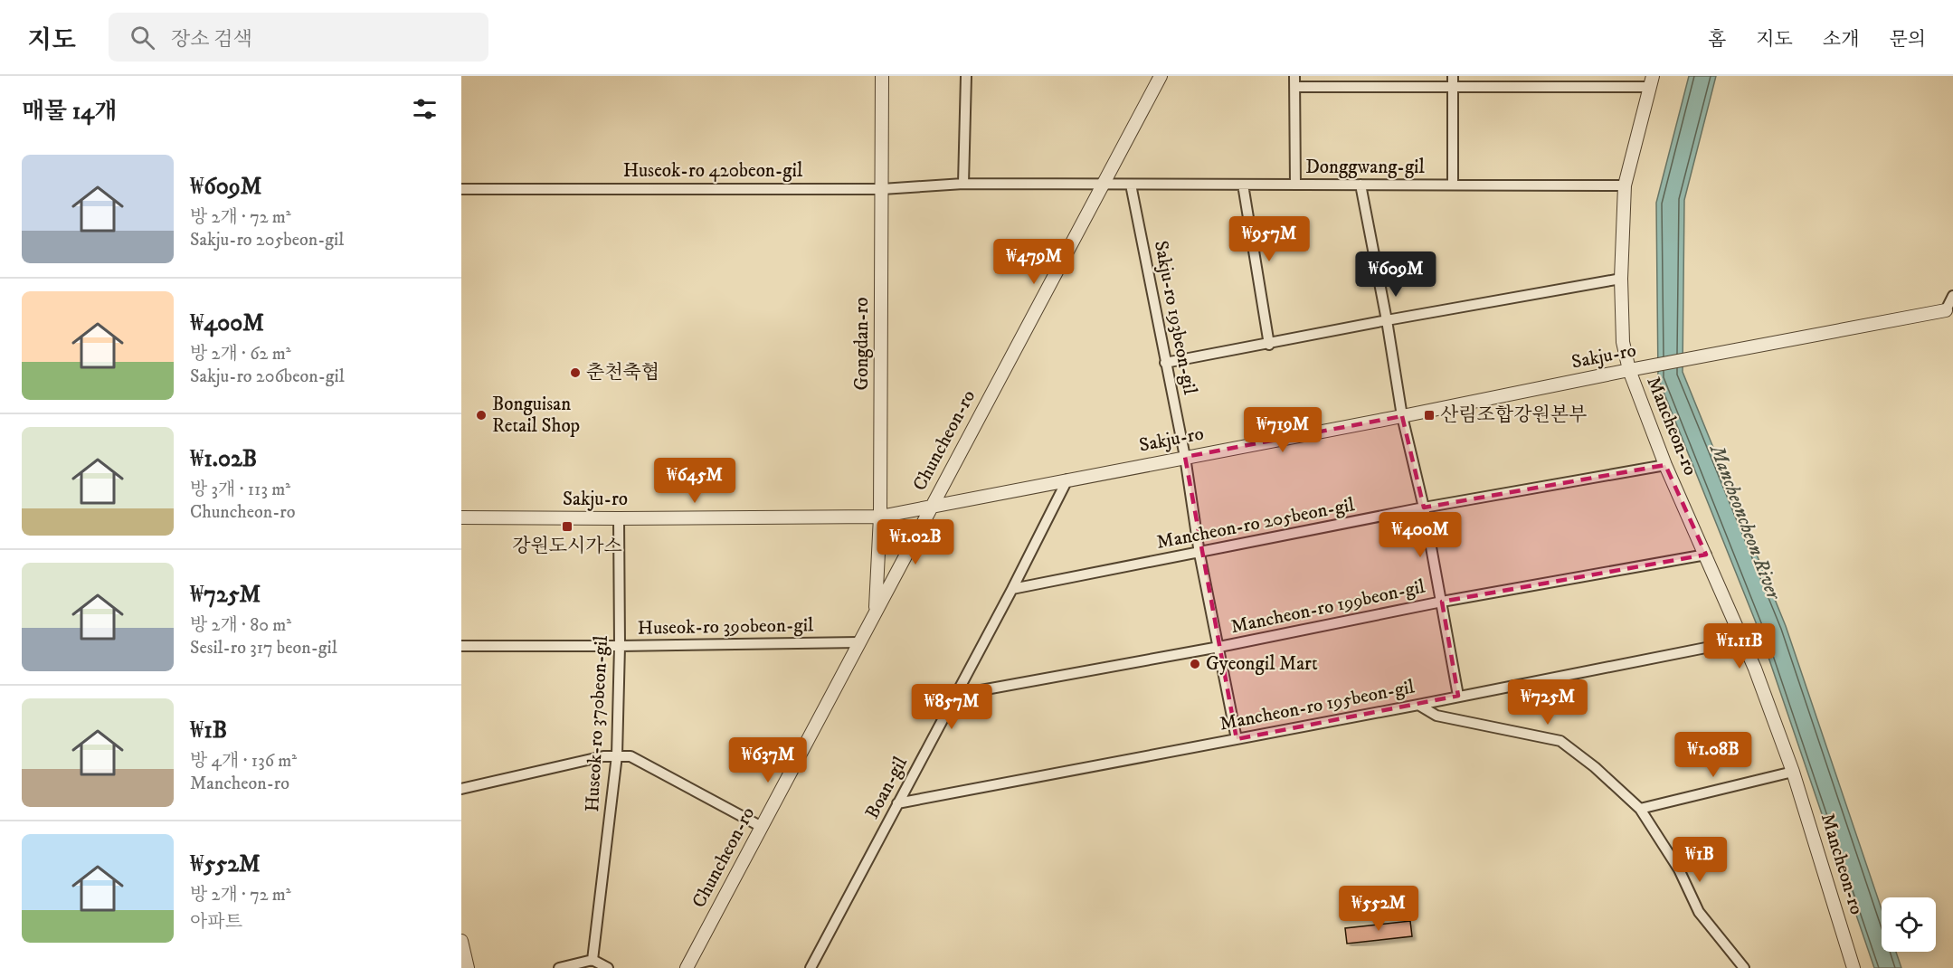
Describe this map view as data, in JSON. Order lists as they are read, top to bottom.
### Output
{
  "streets": {
    "street": [
      "Donggwang-gil",
      "Huseok-ro 420beon-gil",
      "Sakju-ro 193beon-gil",
      "Gongdan-ro",
      "Sakju-ro",
      "Mancheon-ro",
      "Chuncheon-ro",
      "Mancheon-ro 205beon-gil",
      "Mancheon-ro 199beon-gil",
      "Huseok-ro 390beon-gil",
      "Mancheon-ro 195beon-gil",
      "Huseok-ro 370beon-gil",
      "Boan-gil"
    ]
  },
  "crossings": [
    ["Donggwang-gil", "Huseok-ro 420beon-gil"],
    ["Donggwang-gil", "Sakju-ro 193beon-gil"],
    ["Donggwang-gil", "Mancheon-ro"],
    ["Donggwang-gil", "Chuncheon-ro"],
    ["Huseok-ro 420beon-gil", "Gongdan-ro"],
    ["Huseok-ro 420beon-gil", "Chuncheon-ro"],
    ["Sakju-ro 193beon-gil", "Sakju-ro"],
    ["Sakju-ro 193beon-gil", "Mancheon-ro 205beon-gil"],
    ["Sakju-ro 193beon-gil", "Mancheon-ro 199beon-gil"],
    ["Sakju-ro 193beon-gil", "Mancheon-ro 195beon-gil"],
    ["Gongdan-ro", "Sakju-ro"],
    ["Gongdan-ro", "Chuncheon-ro"],
    ["Sakju-ro", "Mancheon-ro"],
    ["Sakju-ro", "Chuncheon-ro"],
    ["Sakju-ro", "Huseok-ro 370beon-gil"],
    ["Sakju-ro", "Boan-gil"],
    ["Mancheon-ro", "Mancheon-ro 205beon-gil"],
    ["Mancheon-ro", "Mancheon-ro 199beon-gil"],
    ["Mancheon-ro", "Mancheon-ro 195beon-gil"],
    ["Chuncheon-ro", "Huseok-ro 390beon-gil"],
    ["Mancheon-ro 205beon-gil", "Boan-gil"],
    ["Mancheon-ro 199beon-gil", "Boan-gil"],
    ["Huseok-ro 390beon-gil", "Huseok-ro 370beon-gil"],
    ["Mancheon-ro 195beon-gil", "Boan-gil"]
  ],
  "water": ["Mancheoncheon River"],
  "places": {
    "other": ["춘천축협", "Bonguisan Retail Shop", "Gyeongil Mart"],
    "transit": ["산림조합강원본부", "강원도시가스"]
  },
  "page": {
    "header": "지도",
    "search": "장소 검색",
    "nav": [
      "홈",
      "지도",
      "소개",
      "문의"
    ],
    "heading": "매물 14개",
    "list": [
      {
        "name": "₩609M",
        "note": "방 2개 · 72 m² · Sakju-ro 205beon-gil"
      },
      {
        "name": "₩400M",
        "note": "방 2개 · 62 m² · Sakju-ro 206beon-gil"
      },
      {
        "name": "₩1.02B",
        "note": "방 3개 · 113 m² · Chuncheon-ro"
      },
      {
        "name": "₩725M",
        "note": "방 2개 · 80 m² · Sesil-ro 317 beon-gil"
      },
      {
        "name": "₩1B",
        "note": "방 4개 · 136 m² · Mancheon-ro"
      },
      {
        "name": "₩552M",
        "note": "방 2개 · 72 m² · 아파트"
      }
    ],
    "price": [
      "₩957M",
      "₩479M",
      "₩609M",
      "₩719M",
      "₩645M",
      "₩400M",
      "₩1.02B",
      "₩1.11B",
      "₩725M",
      "₩857M",
      "₩1.08B",
      "₩637M",
      "₩1B",
      "₩552M"
    ]
  }
}
